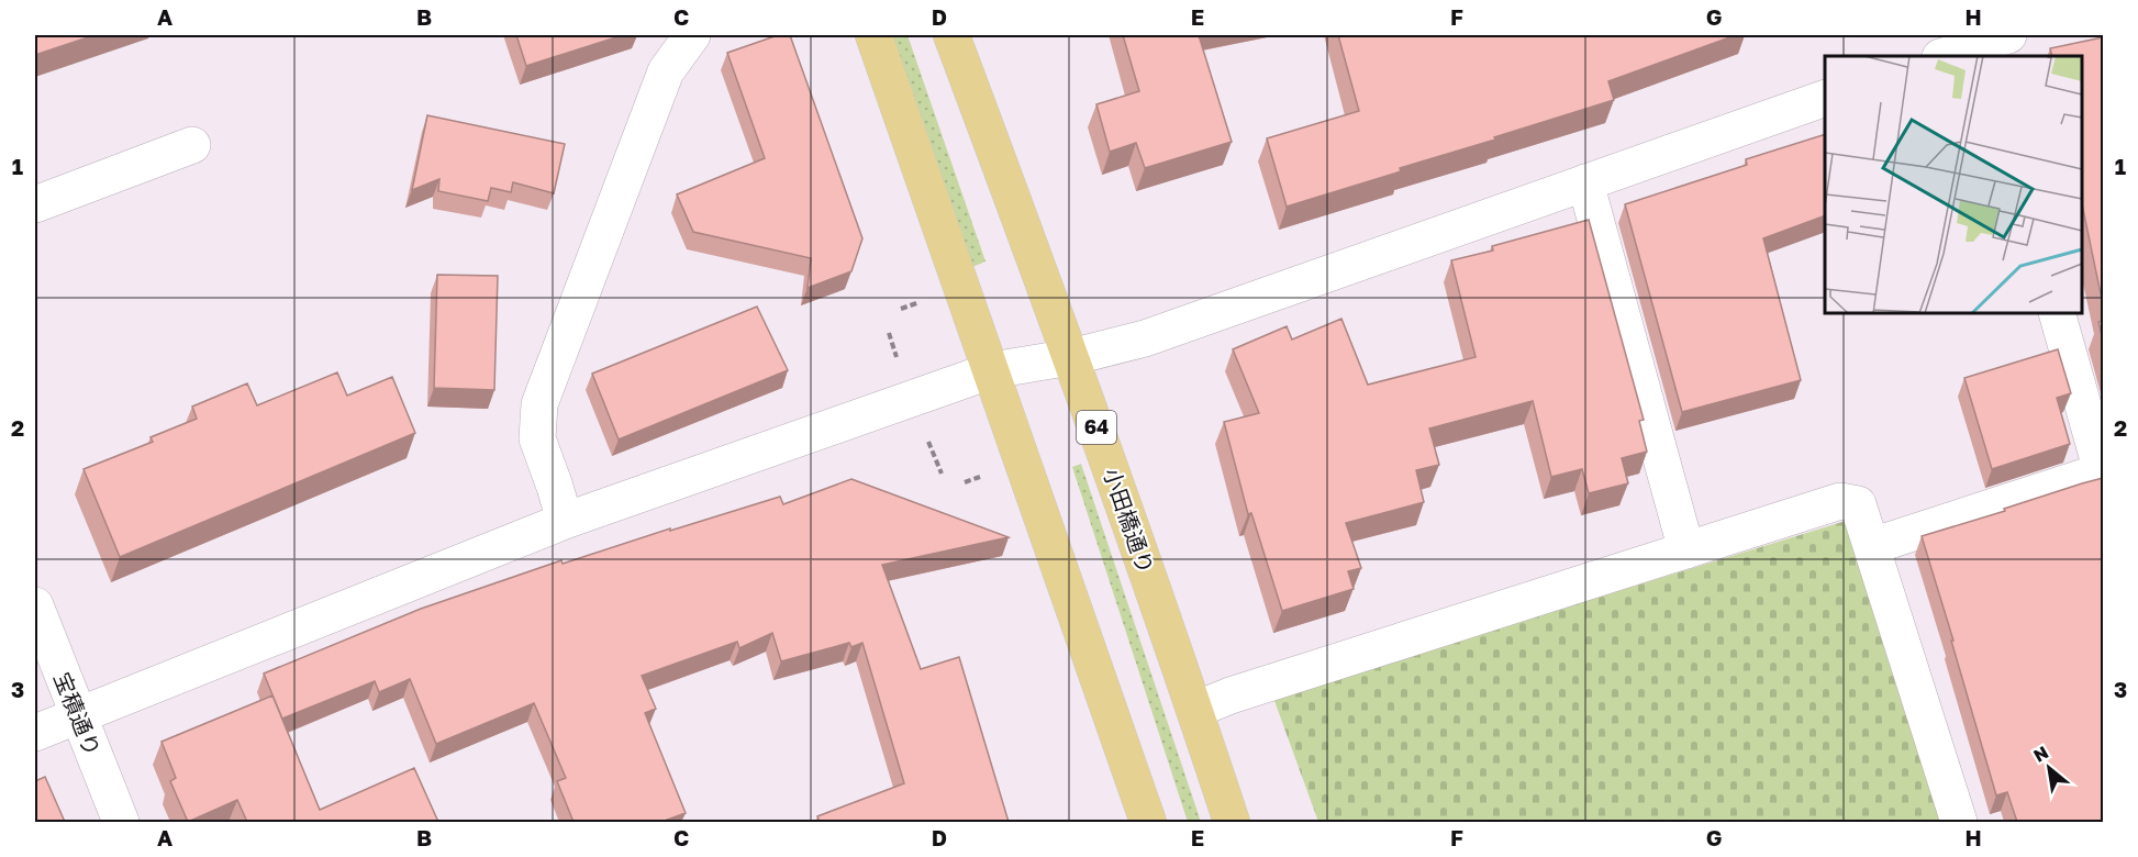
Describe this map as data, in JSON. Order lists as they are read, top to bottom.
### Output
{
  "streets": {
    "main road": ["64", "小田橋通り"],
    "street": ["宝積通り"]
  },
  "north": "top left",
  "grid": {
    "columns": [
      "A",
      "B",
      "C",
      "D",
      "E",
      "F",
      "G",
      "H"
    ],
    "rows": ["1", "2", "3"]
  }
}
